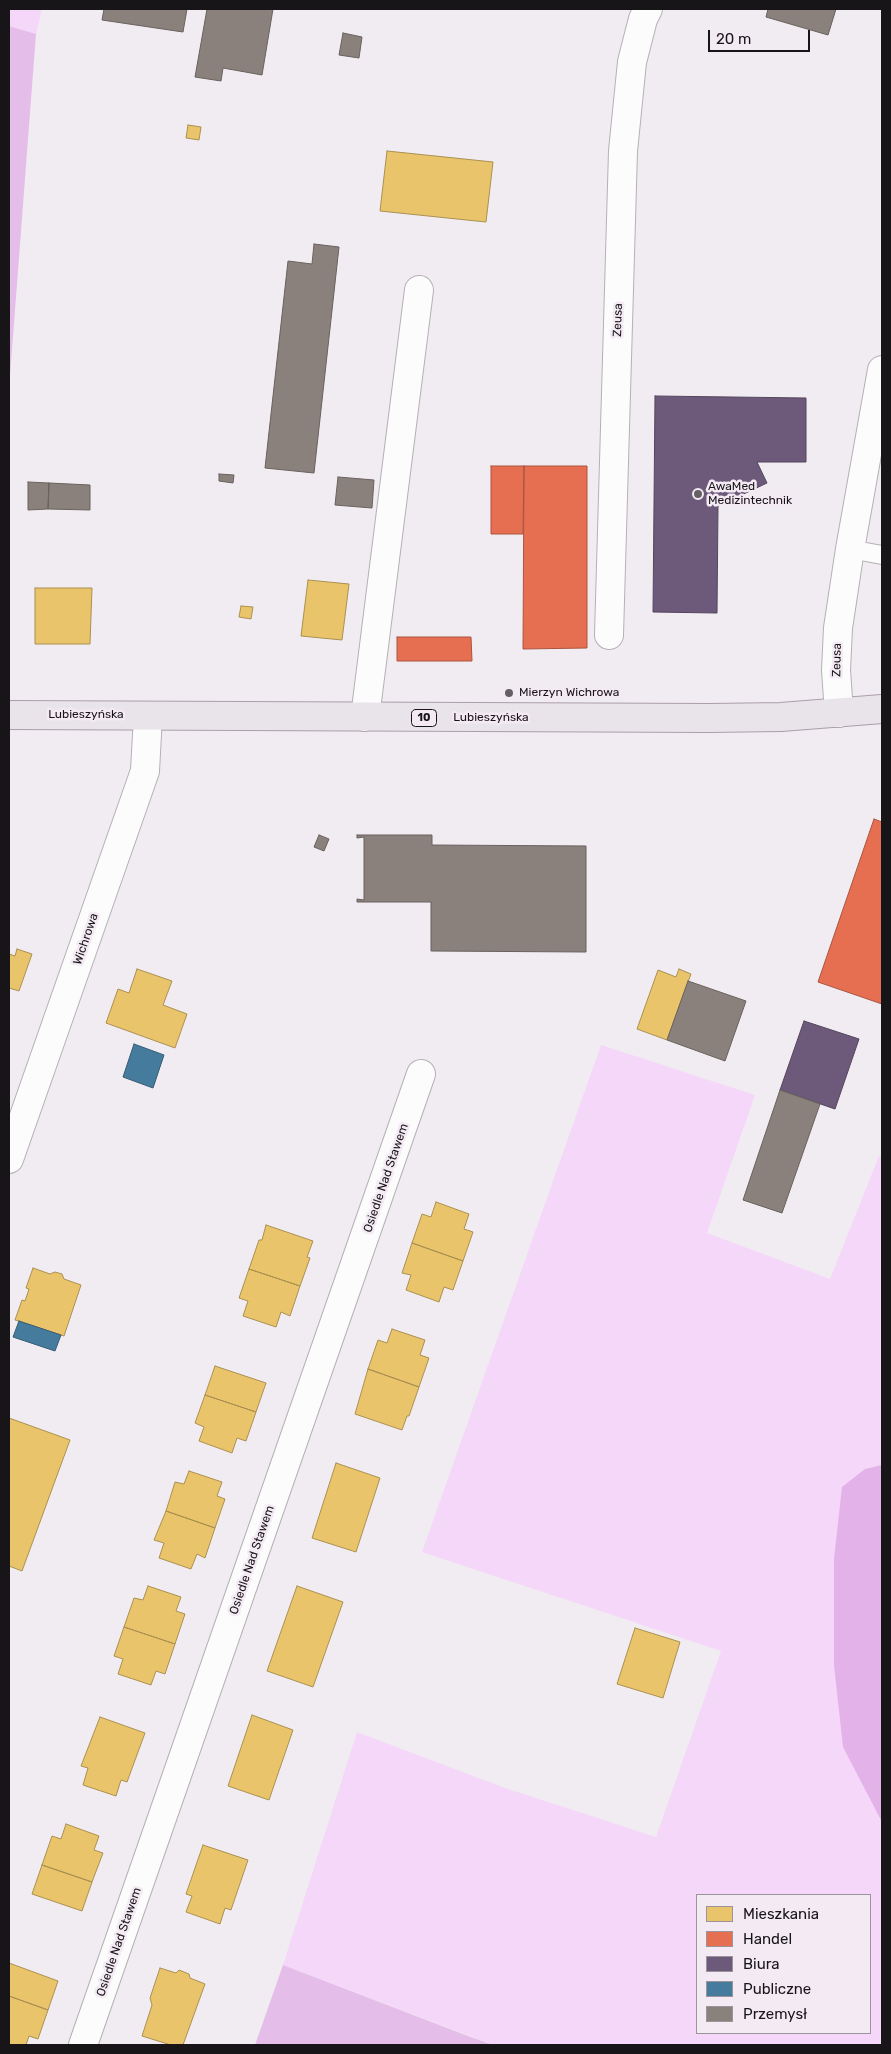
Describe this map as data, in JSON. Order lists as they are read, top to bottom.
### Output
{
  "streets": {
    "main road": ["Lubieszyńska", "10"],
    "street": ["Zeusa", "Wichrowa", "Osiedle Nad Stawem"]
  },
  "crossings": [
    ["Zeusa", "Lubieszyńska"],
    ["Lubieszyńska", "Wichrowa"]
  ],
  "places": ["AwaMed Medizintechnik", "Mierzyn Wichrowa"],
  "legend": [
    "Mieszkania",
    "Handel",
    "Biura",
    "Publiczne",
    "Przemysł"
  ],
  "scale_bar": "20 m"
}
